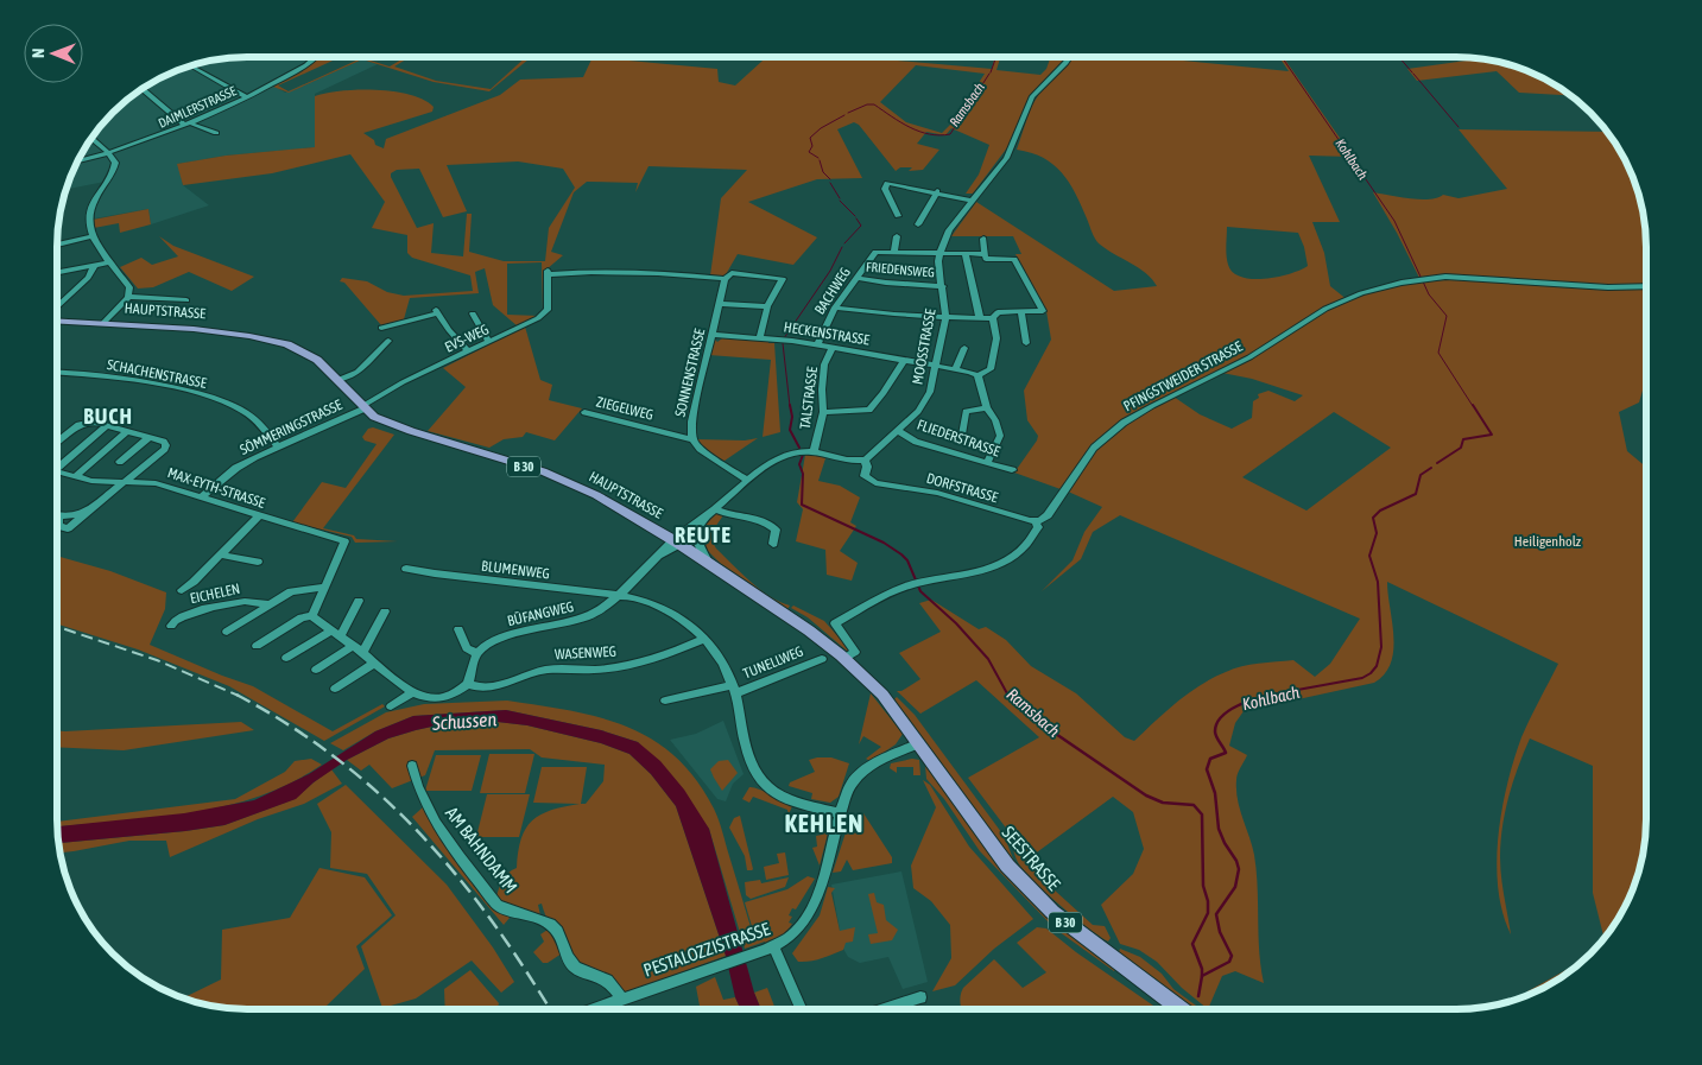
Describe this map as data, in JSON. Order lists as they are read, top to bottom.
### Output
{
  "streets": {
    "main road": ["HAUPTSTRASSE", "B 30", "SEESTRASSE"],
    "street": [
      "DAIMLERSTRASSE",
      "FRIEDENSWEG",
      "BACHWEG",
      "HECKENSTRASSE",
      "EVS-WEG",
      "MOOSSTRASSE",
      "SONNENSTRASSE",
      "SCHACHENSTRASSE",
      "PFINGSTWEIDER STRASSE",
      "TALSTRASSE",
      "ZIEGELWEG",
      "SÖMMERINGSTRASSE",
      "FLIEDERSTRASSE",
      "MAX-EYTH-STRASSE",
      "DORFSTRASSE",
      "BLUMENWEG",
      "EICHELEN",
      "BÜFANGWEG",
      "WASENWEG",
      "TUNELLWEG",
      "AM BAHNDAMM",
      "PESTALOZZISTRASSE"
    ]
  },
  "crossings": [
    ["FRIEDENSWEG", "BACHWEG"],
    ["FRIEDENSWEG", "MOOSSTRASSE"],
    ["BACHWEG", "HECKENSTRASSE"],
    ["HAUPTSTRASSE", "EVS-WEG"],
    ["HAUPTSTRASSE", "PFINGSTWEIDER STRASSE"],
    ["HAUPTSTRASSE", "SÖMMERINGSTRASSE"],
    ["HAUPTSTRASSE", "BÜFANGWEG"],
    ["HAUPTSTRASSE", "SEESTRASSE"],
    ["HAUPTSTRASSE", "PESTALOZZISTRASSE"],
    ["HECKENSTRASSE", "MOOSSTRASSE"],
    ["HECKENSTRASSE", "SONNENSTRASSE"],
    ["HECKENSTRASSE", "TALSTRASSE"],
    ["EVS-WEG", "SONNENSTRASSE"],
    ["EVS-WEG", "SÖMMERINGSTRASSE"],
    ["MOOSSTRASSE", "FLIEDERSTRASSE"],
    ["MOOSSTRASSE", "DORFSTRASSE"],
    ["SONNENSTRASSE", "ZIEGELWEG"],
    ["SCHACHENSTRASSE", "SÖMMERINGSTRASSE"],
    ["PFINGSTWEIDER STRASSE", "DORFSTRASSE"],
    ["SÖMMERINGSTRASSE", "MAX-EYTH-STRASSE"],
    ["MAX-EYTH-STRASSE", "EICHELEN"],
    ["BLUMENWEG", "BÜFANGWEG"],
    ["BLUMENWEG", "WASENWEG"],
    ["BLUMENWEG", "TUNELLWEG"],
    ["BLUMENWEG", "PESTALOZZISTRASSE"],
    ["AM BAHNDAMM", "PESTALOZZISTRASSE"],
    ["SEESTRASSE", "PESTALOZZISTRASSE"]
  ],
  "districts": ["BUCH", "REUTE", "KEHLEN"],
  "water": ["Ramsbach", "Kohlbach", "Schussen"],
  "parks": ["Heiligenholz"],
  "north": "left"
}
